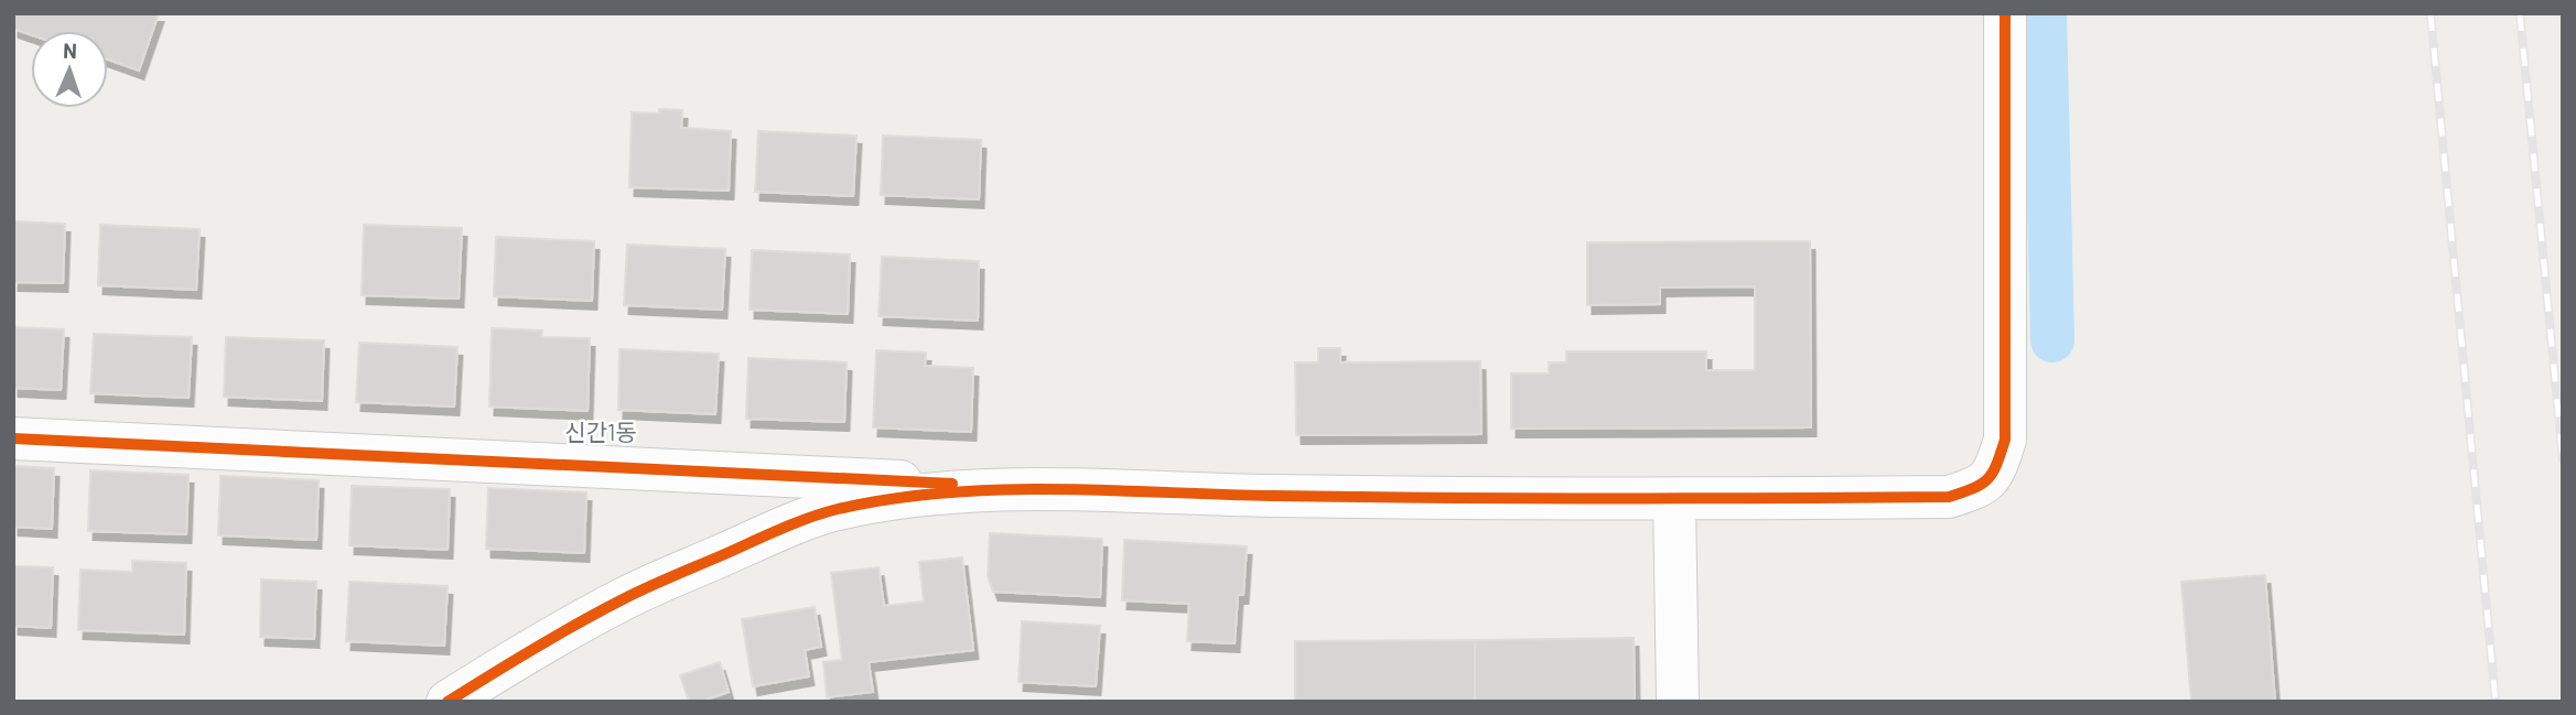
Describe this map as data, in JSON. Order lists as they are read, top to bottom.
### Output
{
  "districts": ["신간1동"],
  "north": "top"
}
